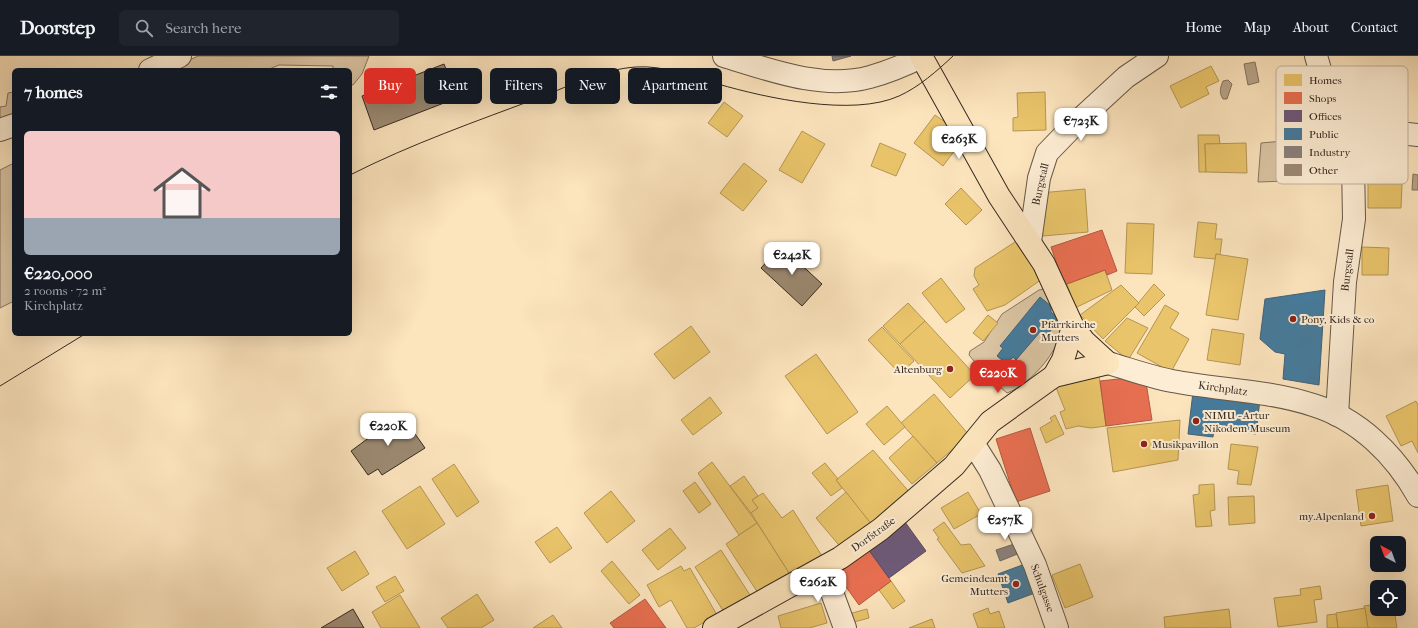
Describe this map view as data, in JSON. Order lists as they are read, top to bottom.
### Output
{
  "streets": {
    "main road": ["Kirchplatz", "Dorfstraße"],
    "street": ["Burgstall", "Schulgasse"]
  },
  "crossings": [
    ["Burgstall", "Kirchplatz"],
    ["Kirchplatz", "Dorfstraße"],
    ["Kirchplatz", "Schulgasse"],
    ["Dorfstraße", "Schulgasse"]
  ],
  "places": [
    "Pony, Kids & co",
    "Pfarrkirche Mutters",
    "Altenburg",
    "NIMU - Artur Nikodem Museum",
    "Musikpavillon",
    "my.Alpenland",
    "Gemeindeamt Mutters"
  ],
  "legend": [
    "Homes",
    "Shops",
    "Offices",
    "Public",
    "Industry",
    "Other"
  ],
  "north": "top left",
  "page": {
    "header": "Doorstep",
    "search": "Search here",
    "nav": [
      "Home",
      "Map",
      "About",
      "Contact"
    ],
    "chip": [
      "Buy",
      "Rent",
      "Filters",
      "New",
      "Apartment"
    ],
    "heading": "7 homes",
    "price": [
      "€723K",
      "€263K",
      "€242K",
      "€220K",
      "€220K",
      "€257K",
      "€262K"
    ],
    "list": [
      {
        "name": "€220,000",
        "note": "2 rooms · 72 m² · Kirchplatz"
      }
    ]
  }
}
